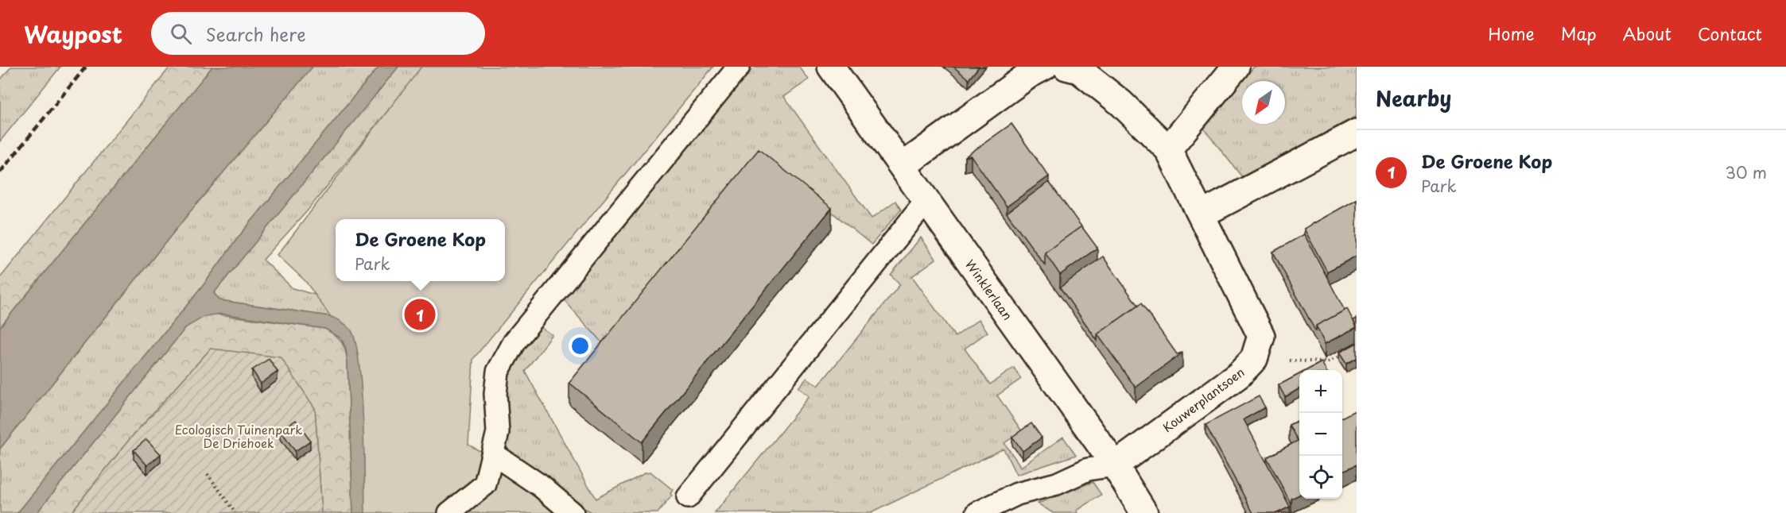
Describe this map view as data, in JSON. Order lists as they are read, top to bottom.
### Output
{
  "streets": {
    "street": ["Winklerlaan", "Kouwerplantsoen"]
  },
  "crossings": [
    ["Winklerlaan", "Kouwerplantsoen"]
  ],
  "parks": ["Ecologisch Tuinenpark De Driehoek"],
  "north": "bottom left",
  "page": {
    "header": "Waypost",
    "search": "Search here",
    "nav": [
      "Home",
      "Map",
      "About",
      "Contact"
    ],
    "heading": "Nearby",
    "list": [
      {
        "mark": "1",
        "name": "De Groene Kop",
        "note": "Park",
        "value": "30 m"
      }
    ],
    "popup": ["De Groene Kop", "Park"],
    "pins": "1",
    "map_buttons": ["+", "−"]
  }
}
